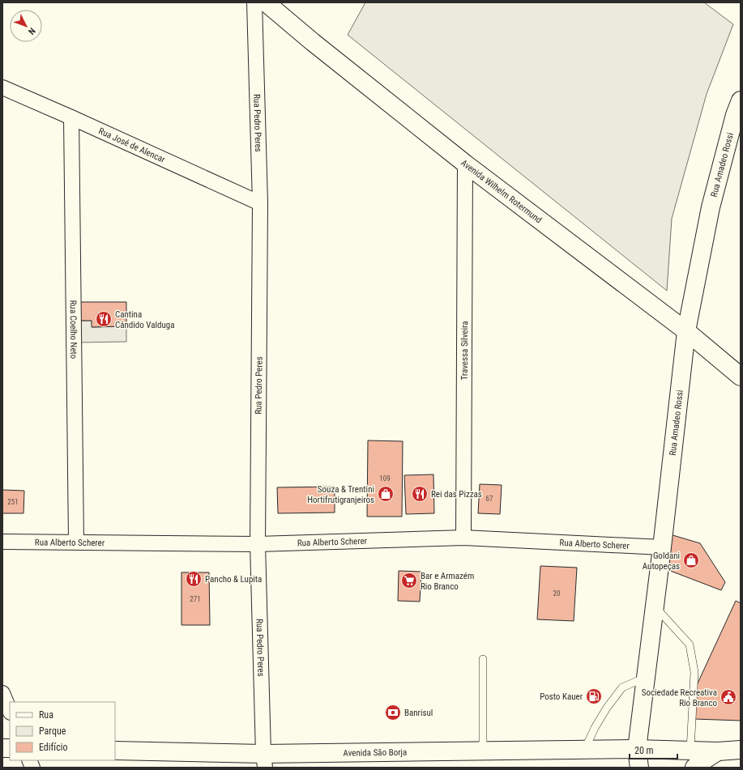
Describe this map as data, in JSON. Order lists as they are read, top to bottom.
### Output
{
  "streets": {
    "street": [
      "Rua Pedro Peres",
      "Rua José de Alencar",
      "Rua Amadeo Rossi",
      "Avenida Wilhelm Rotermund",
      "Rua Coelho Neto",
      "Travessa Silveira",
      "Rua Alberto Scherer",
      "Avenida São Borja"
    ]
  },
  "crossings": [
    ["Rua Pedro Peres", "Rua José de Alencar"],
    ["Rua Pedro Peres", "Rua Alberto Scherer"],
    ["Rua Pedro Peres", "Avenida São Borja"],
    ["Rua José de Alencar", "Rua Coelho Neto"],
    ["Rua Amadeo Rossi", "Avenida Wilhelm Rotermund"],
    ["Rua Amadeo Rossi", "Rua Alberto Scherer"],
    ["Rua Amadeo Rossi", "Avenida São Borja"],
    ["Avenida Wilhelm Rotermund", "Travessa Silveira"],
    ["Rua Coelho Neto", "Rua Alberto Scherer"],
    ["Travessa Silveira", "Rua Alberto Scherer"]
  ],
  "places": {
    "restaurant": ["Cantina Cândido Valduga", "Rei das Pizzas", "Pancho & Lupita"],
    "shop": ["Souza & Trentini Hortifrutigranjeiros", "Goldani Autopeças"],
    "supermarket": ["Bar e Armazém Rio Branco"],
    "fuel station": ["Posto Kauer"],
    "public building": ["Sociedade Recreativa Rio Branco"],
    "bank": ["Banrisul"]
  },
  "house_numbers": [
    "109",
    "67",
    "251",
    "20",
    "271"
  ],
  "legend": ["Rua", "Parque", "Edifício"],
  "scale_bar": "20 m",
  "north": "bottom right"
}
